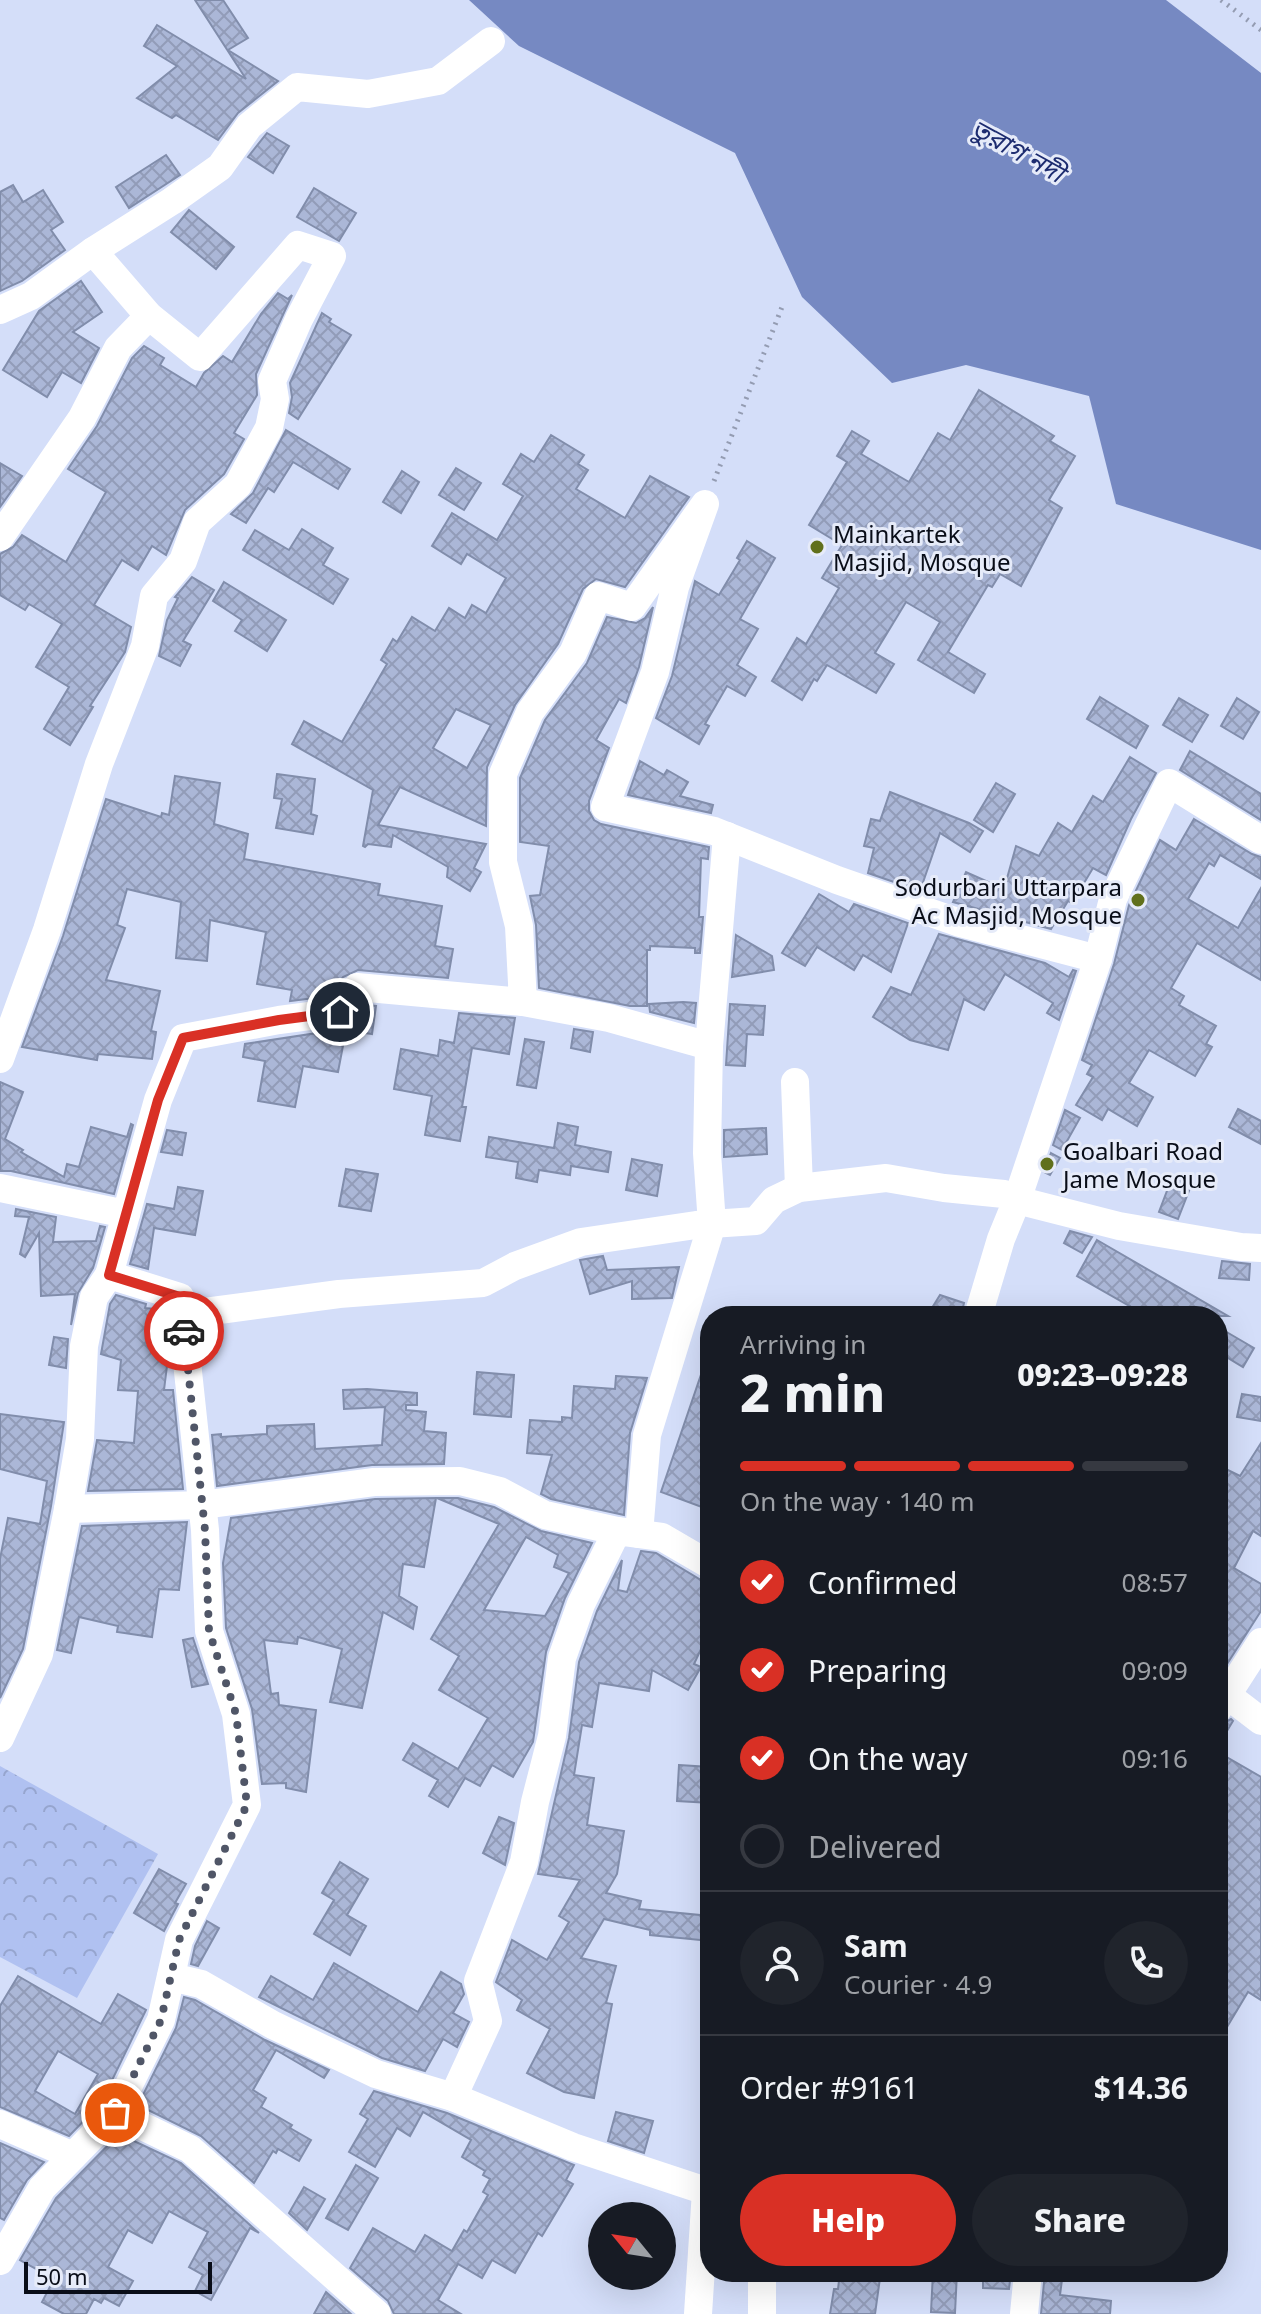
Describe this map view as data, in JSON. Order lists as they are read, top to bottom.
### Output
{
  "water": ["তুরাগ নদী"],
  "places": ["Mainkartek Masjid, Mosque", "Sodurbari Uttarpara Ac Masjid, Mosque", "Goalbari Road Jame Mosque"],
  "scale_bar": "50 m",
  "north": "top left",
  "page": {
    "heading": ["2 min", "Arriving in", "09:23–09:28"],
    "panel": [
      "Sam",
      "Courier · 4.9",
      "Order #9161",
      "$14.36"
    ],
    "bar": "On the way · 140 m",
    "list": [
      ["Confirmed", "08:57"],
      ["Preparing", "09:09"],
      ["On the way", "09:16"],
      "Delivered"
    ],
    "buttons": ["Help", "Share"],
    "scale": "50 m"
  }
}
